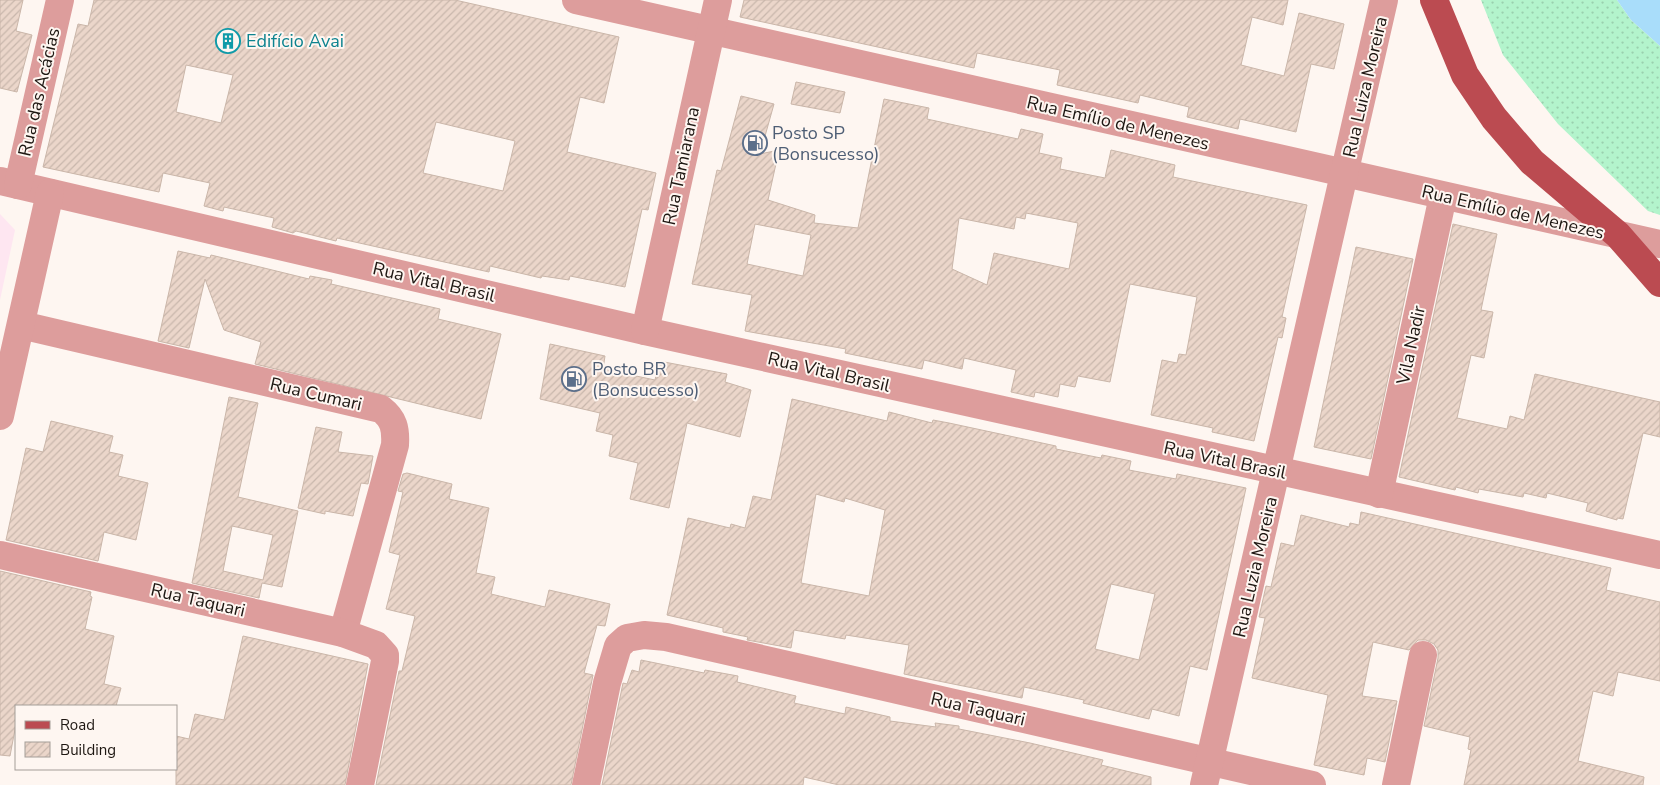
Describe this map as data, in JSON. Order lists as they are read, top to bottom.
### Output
{
  "streets": {
    "street": [
      "Rua Luiza Moreira",
      "Rua das Acácias",
      "Rua Emílio de Menezes",
      "Rua Tamiarana",
      "Rua Vital Brasil",
      "Vila Nadir",
      "Rua Cumari",
      "Rua Luzia Moreira",
      "Rua Taquari"
    ]
  },
  "crossings": [
    ["Rua Luiza Moreira", "Rua Emílio de Menezes"],
    ["Rua Luiza Moreira", "Rua Luzia Moreira"],
    ["Rua das Acácias", "Rua Vital Brasil"],
    ["Rua Emílio de Menezes", "Rua Tamiarana"],
    ["Rua Emílio de Menezes", "Vila Nadir"],
    ["Rua Emílio de Menezes", "Rua Luzia Moreira"],
    ["Rua Tamiarana", "Rua Vital Brasil"],
    ["Rua Vital Brasil", "Vila Nadir"],
    ["Rua Vital Brasil", "Rua Luzia Moreira"],
    ["Rua Cumari", "Rua Taquari"],
    ["Rua Luzia Moreira", "Rua Taquari"]
  ],
  "places": {
    "building": ["Edifício Avai"],
    "fuel station": ["Posto SP (Bonsucesso)", "Posto BR (Bonsucesso)"]
  },
  "legend": ["Road", "Building"]
}
